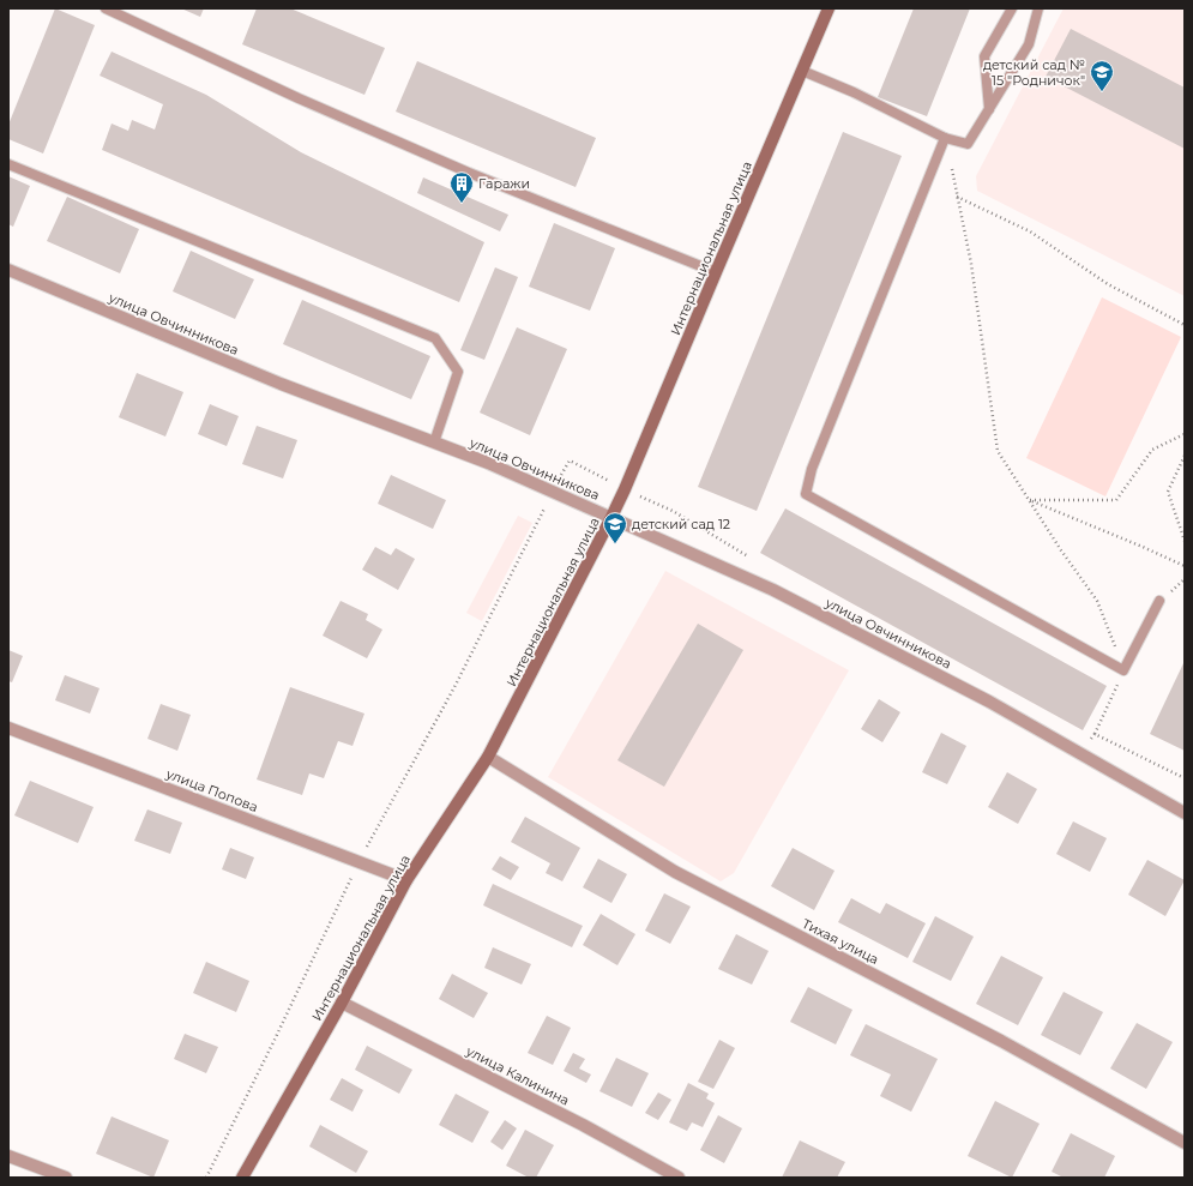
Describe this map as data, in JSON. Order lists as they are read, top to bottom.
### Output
{
  "streets": {
    "main road": ["Интернациональная улица"],
    "street": [
      "улица Овчинникова",
      "улица Попова",
      "Тихая улица",
      "улица Калинина"
    ]
  },
  "crossings": [
    ["Интернациональная улица", "улица Овчинникова"],
    ["Интернациональная улица", "улица Попова"],
    ["Интернациональная улица", "Тихая улица"],
    ["Интернациональная улица", "улица Калинина"]
  ],
  "places": {
    "school or university": ["детский сад № 15 \"Родничок\"", "детский сад 12"],
    "building": ["Гаражи"]
  }
}
